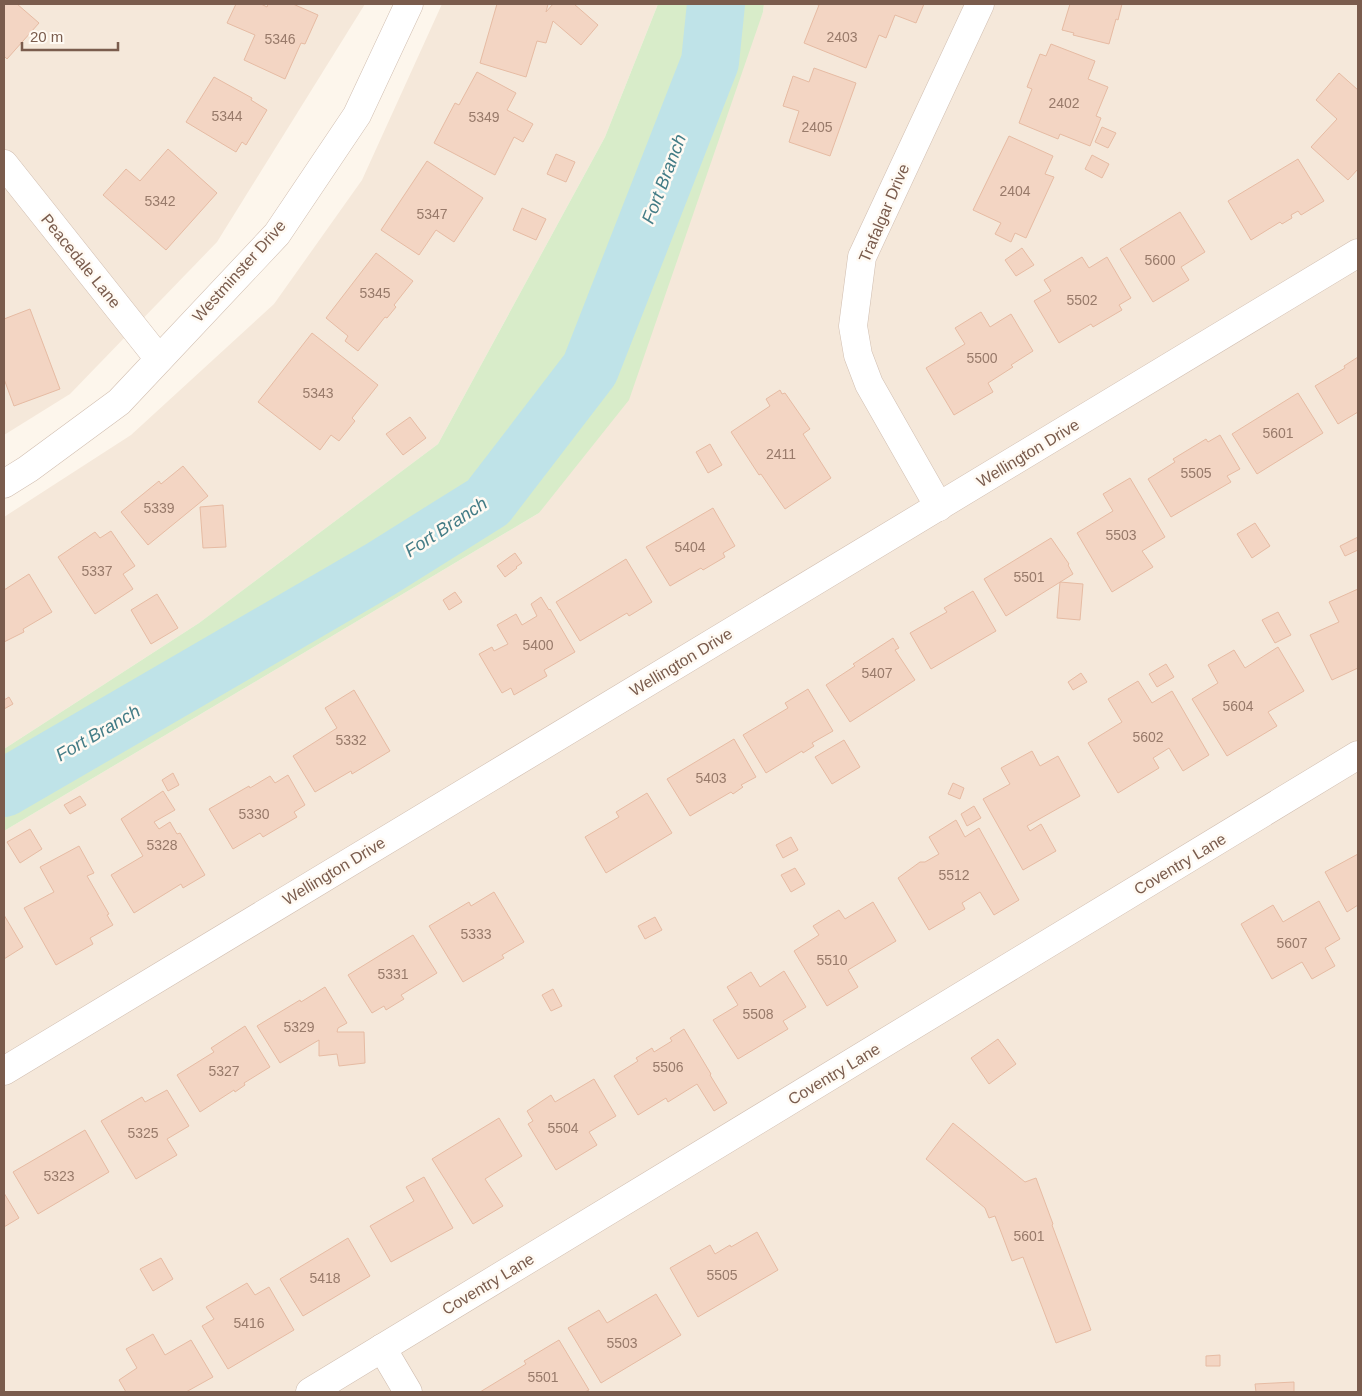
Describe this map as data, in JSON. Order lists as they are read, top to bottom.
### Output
{
  "streets": {
    "street": [
      "Trafalgar Drive",
      "Peacedale Lane",
      "Westminster Drive",
      "Wellington Drive",
      "Coventry Lane"
    ]
  },
  "crossings": [
    ["Trafalgar Drive", "Wellington Drive"],
    ["Peacedale Lane", "Westminster Drive"]
  ],
  "water": ["Fort Branch"],
  "house_numbers": [
    "2403",
    "5346",
    "2402",
    "5344",
    "5349",
    "2405",
    "2404",
    "5342",
    "5347",
    "5600",
    "5345",
    "5502",
    "5500",
    "5343",
    "5601",
    "2411",
    "5505",
    "5339",
    "5503",
    "5404",
    "5337",
    "5501",
    "5400",
    "5407",
    "5604",
    "5602",
    "5332",
    "5403",
    "5330",
    "5328",
    "5512",
    "5333",
    "5607",
    "5510",
    "5331",
    "5508",
    "5329",
    "5506",
    "5327",
    "5504",
    "5325",
    "5323",
    "5601",
    "5505",
    "5418",
    "5416",
    "5503",
    "5501"
  ],
  "scale_bar": "20 m"
}
